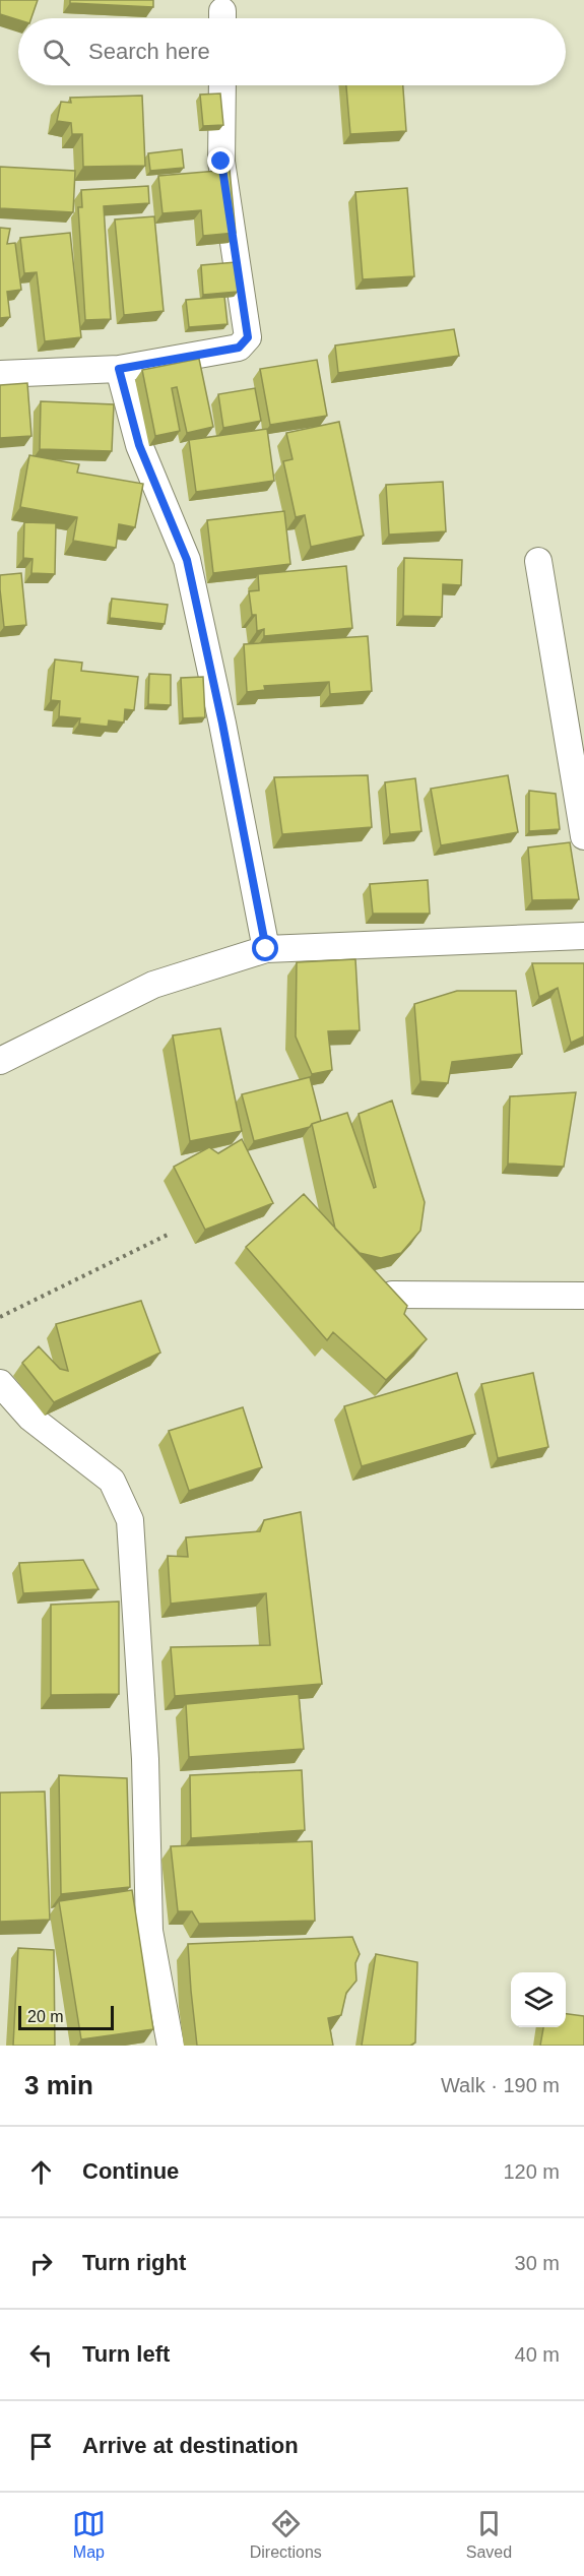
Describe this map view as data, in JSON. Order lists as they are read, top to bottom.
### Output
{
  "scale_bar": "20 m",
  "page": {
    "search": "Search here",
    "scale": "20 m",
    "heading": ["3 min", "Walk · 190 m"],
    "list": [
      ["Continue", "120 m"],
      ["Turn right", "30 m"],
      ["Turn left", "40 m"],
      "Arrive at destination"
    ],
    "nav": ["Map", "Directions", "Saved"]
  }
}
